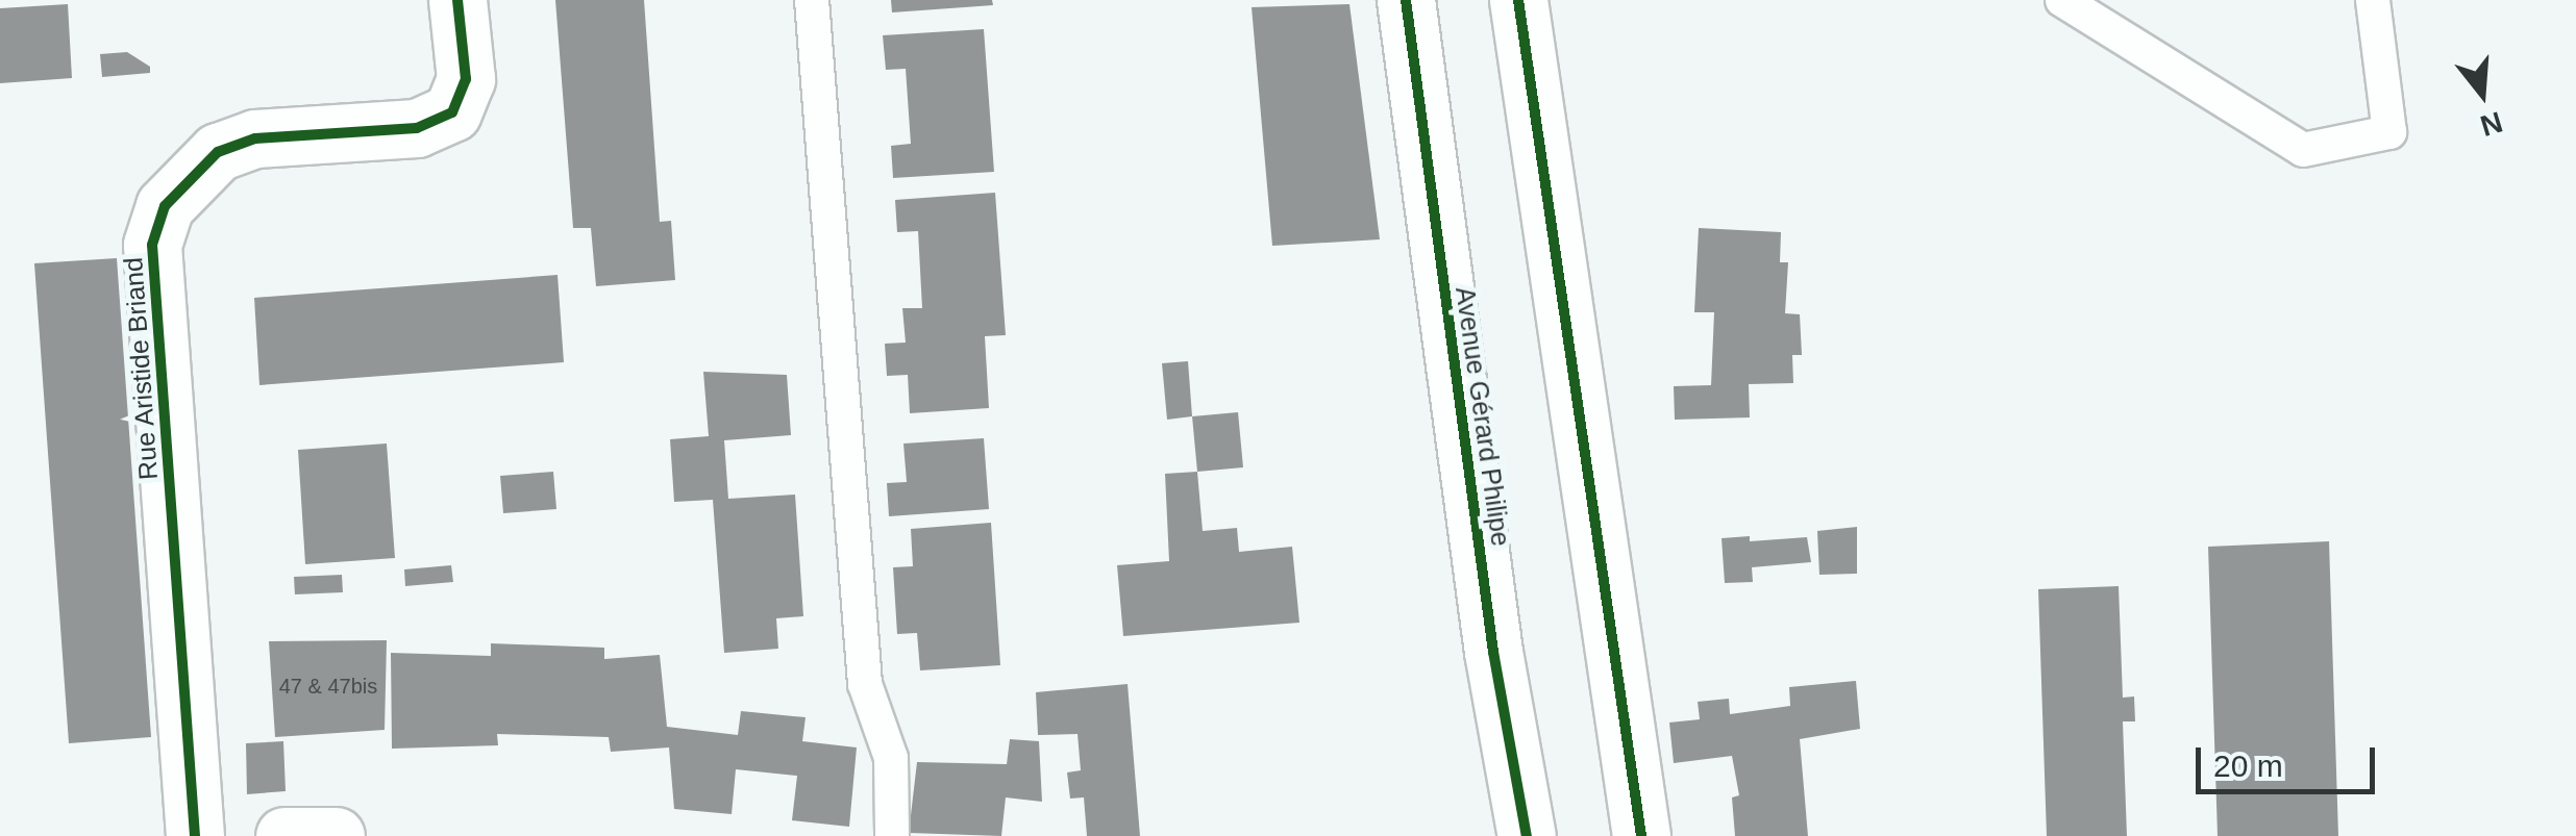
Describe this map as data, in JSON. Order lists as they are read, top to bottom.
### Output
{
  "streets": {
    "main road": ["Rue Aristide Briand", "Avenue Gérard Philipe"]
  },
  "house_numbers": ["47 & 47bis"],
  "scale_bar": "20 m",
  "north": "bottom"
}
